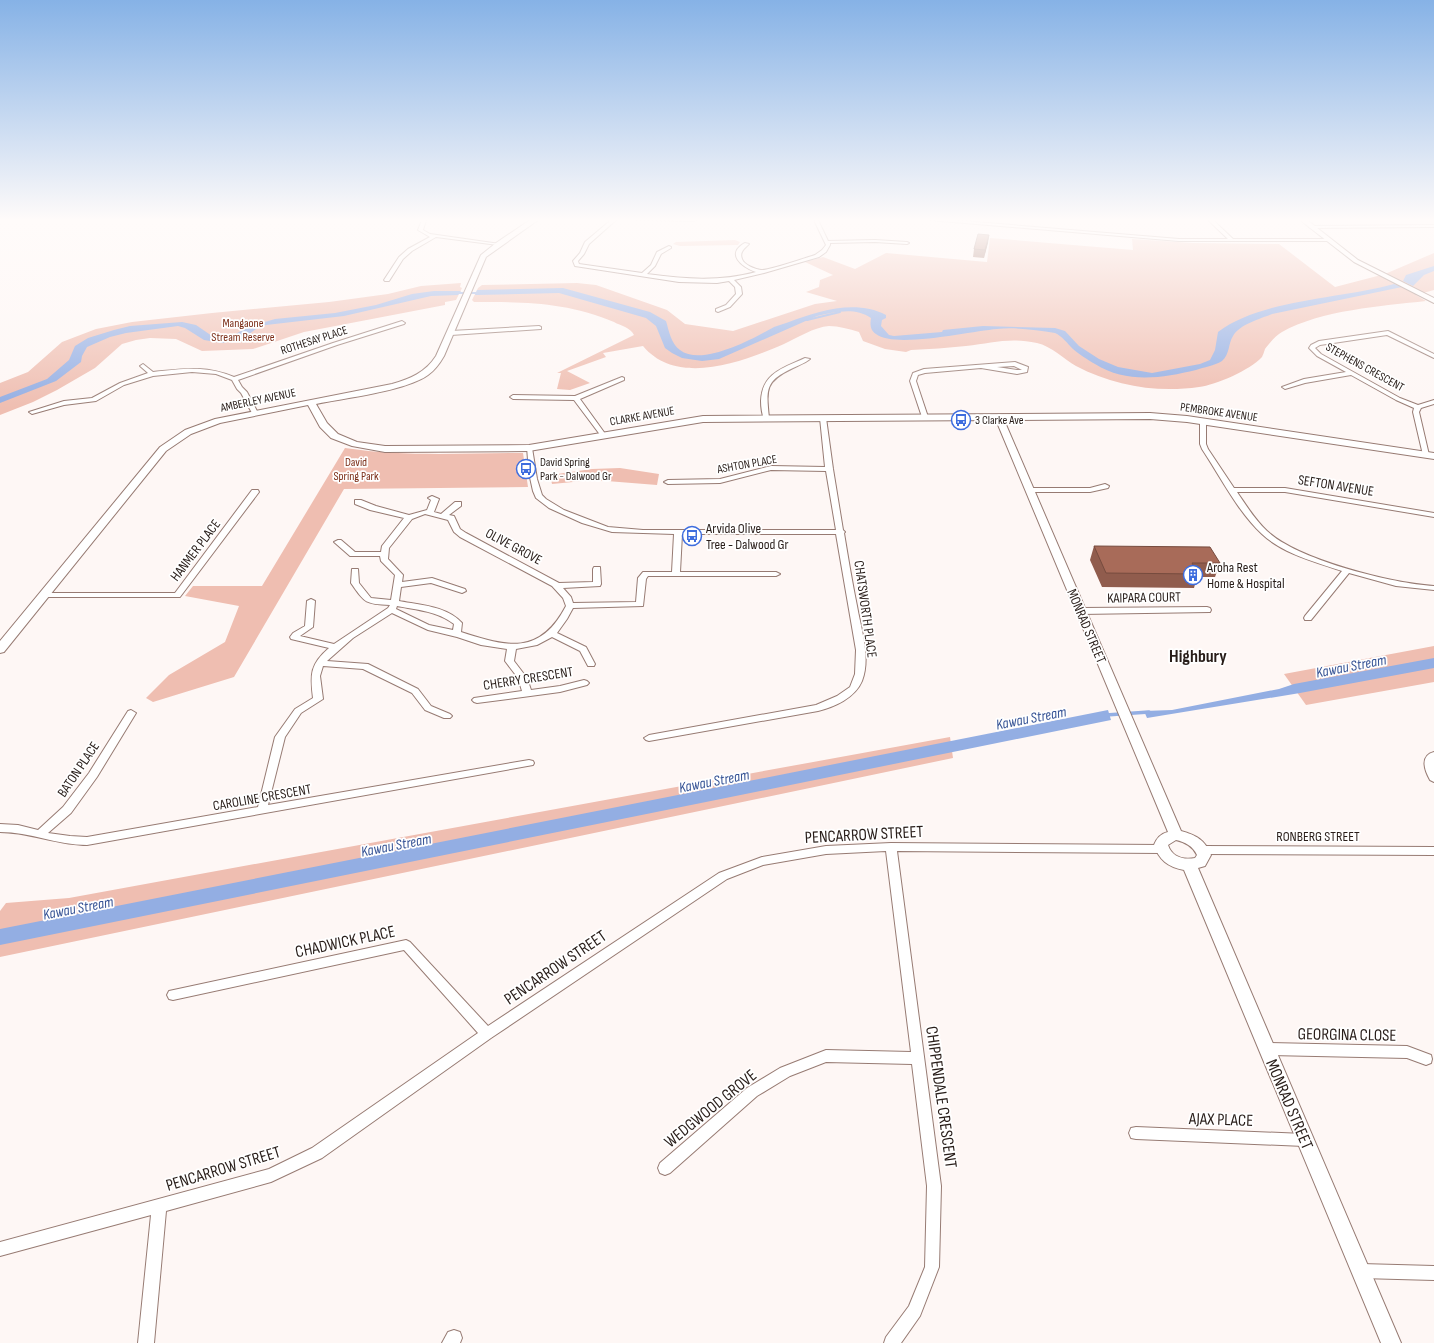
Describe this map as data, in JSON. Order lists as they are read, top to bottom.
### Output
{
  "streets": {
    "street": [
      "ROTHESAY PLACE",
      "STEPHENS CRESCENT",
      "AMBERLEY AVENUE",
      "PEMBROKE AVENUE",
      "CLARKE AVENUE",
      "ASHTON PLACE",
      "SEFTON AVENUE",
      "OLIVE GROVE",
      "HANMER PLACE",
      "KAIPARA COURT",
      "CHATSWORTH PLACE",
      "MONRAD STREET",
      "CHERRY CRESCENT",
      "BATON PLACE",
      "CAROLINE CRESCENT",
      "PENCARROW STREET",
      "RONBERG STREET",
      "CHADWICK PLACE",
      "GEORGINA CLOSE",
      "CHIPPENDALE CRESCENT",
      "WEDGWOOD GROVE",
      "AJAX PLACE"
    ]
  },
  "crossings": [
    ["AMBERLEY AVENUE", "CLARKE AVENUE"],
    ["AMBERLEY AVENUE", "HANMER PLACE"],
    ["PEMBROKE AVENUE", "CLARKE AVENUE"],
    ["PEMBROKE AVENUE", "MONRAD STREET"],
    ["CLARKE AVENUE", "CHATSWORTH PLACE"],
    ["CLARKE AVENUE", "MONRAD STREET"],
    ["ASHTON PLACE", "CHATSWORTH PLACE"],
    ["KAIPARA COURT", "MONRAD STREET"],
    ["MONRAD STREET", "PENCARROW STREET"],
    ["MONRAD STREET", "RONBERG STREET"],
    ["MONRAD STREET", "GEORGINA CLOSE"],
    ["MONRAD STREET", "AJAX PLACE"],
    ["BATON PLACE", "CAROLINE CRESCENT"],
    ["PENCARROW STREET", "RONBERG STREET"],
    ["PENCARROW STREET", "CHADWICK PLACE"],
    ["PENCARROW STREET", "CHIPPENDALE CRESCENT"],
    ["CHIPPENDALE CRESCENT", "WEDGWOOD GROVE"]
  ],
  "districts": ["Highbury"],
  "water": ["Kawau Stream"],
  "parks": ["Mangaone Stream Reserve", "David Spring Park"],
  "places": {
    "bus stop": ["3 Clarke Ave", "David Spring Park - Dalwood Gr", "Arvida Olive Tree - Dalwood Gr"],
    "building": ["Aroha Rest Home & Hospital"]
  }
}
